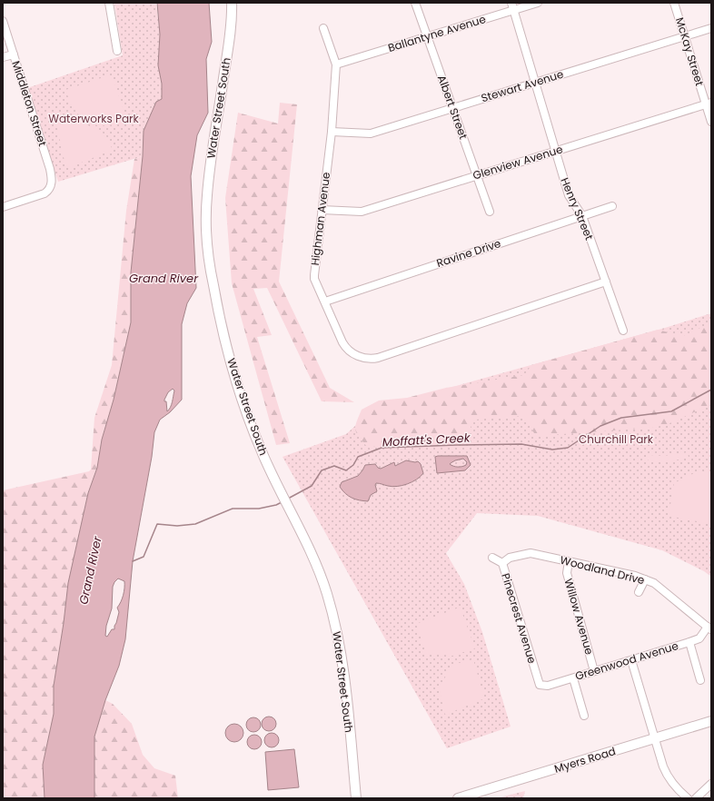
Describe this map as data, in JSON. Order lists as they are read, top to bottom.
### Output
{
  "streets": {
    "main road": ["Water Street South", "Myers Road"],
    "street": [
      "Ballantyne Avenue",
      "McKay Street",
      "Stewart Avenue",
      "Middleton Street",
      "Albert Street",
      "Glenview Avenue",
      "Henry Street",
      "Highman Avenue",
      "Ravine Drive",
      "Woodland Drive",
      "Willow Avenue",
      "Pinecrest Avenue",
      "Greenwood Avenue"
    ]
  },
  "crossings": [
    ["Ballantyne Avenue", "Albert Street"],
    ["Ballantyne Avenue", "Henry Street"],
    ["Ballantyne Avenue", "Highman Avenue"],
    ["McKay Street", "Stewart Avenue"],
    ["McKay Street", "Glenview Avenue"],
    ["Stewart Avenue", "Albert Street"],
    ["Stewart Avenue", "Henry Street"],
    ["Stewart Avenue", "Highman Avenue"],
    ["Albert Street", "Glenview Avenue"],
    ["Glenview Avenue", "Henry Street"],
    ["Glenview Avenue", "Highman Avenue"],
    ["Henry Street", "Highman Avenue"],
    ["Henry Street", "Ravine Drive"],
    ["Highman Avenue", "Ravine Drive"],
    ["Woodland Drive", "Willow Avenue"],
    ["Woodland Drive", "Pinecrest Avenue"],
    ["Woodland Drive", "Greenwood Avenue"],
    ["Willow Avenue", "Greenwood Avenue"],
    ["Pinecrest Avenue", "Greenwood Avenue"]
  ],
  "water": ["Grand River", "Moffatt's Creek"],
  "parks": ["Waterworks Park", "Churchill Park"]
}
